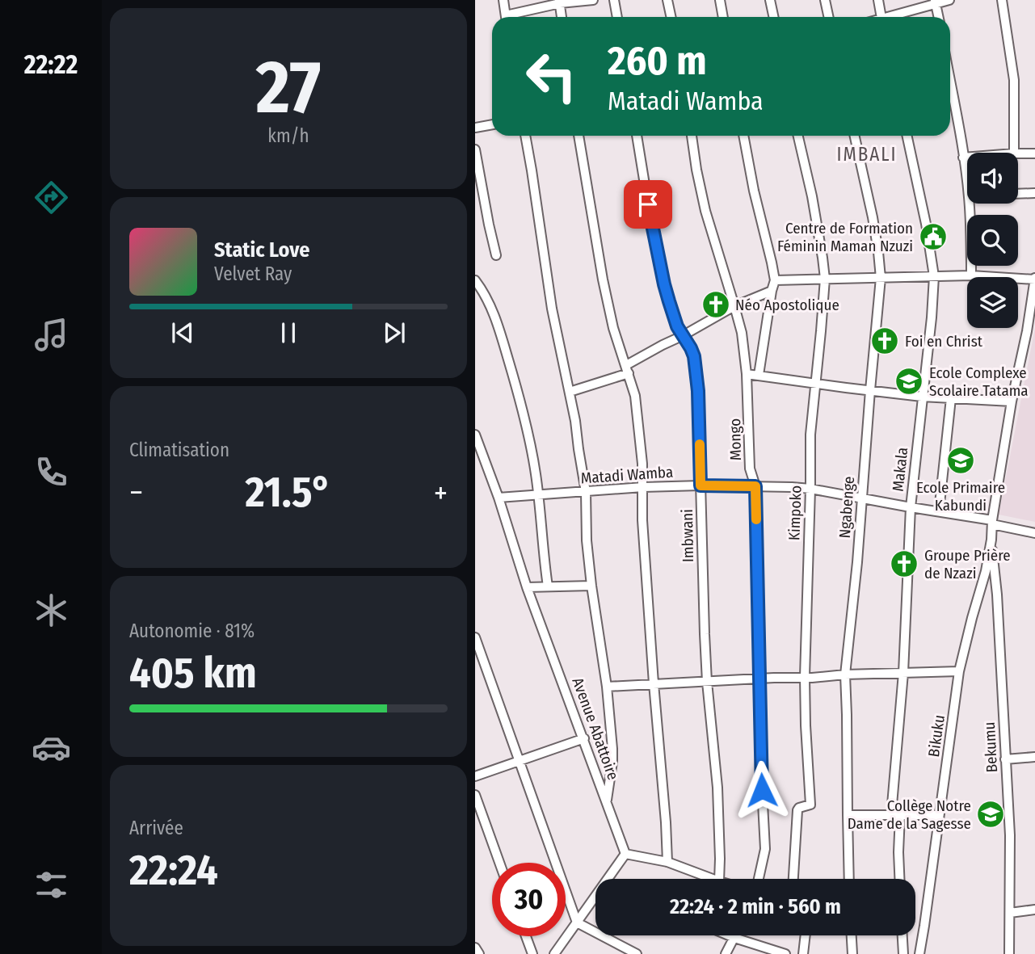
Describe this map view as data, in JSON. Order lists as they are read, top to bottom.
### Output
{
  "streets": {
    "street": [
      "Mongo",
      "Makala",
      "Matadi Wamba",
      "Ngabenge",
      "Kimpoko",
      "Imbwani",
      "Avenue Abattoire",
      "Bikuku",
      "Bekumu"
    ]
  },
  "crossings": [
    ["Mongo", "Matadi Wamba"],
    ["Makala", "Matadi Wamba"],
    ["Matadi Wamba", "Ngabenge"],
    ["Matadi Wamba", "Kimpoko"],
    ["Matadi Wamba", "Imbwani"],
    ["Matadi Wamba", "Avenue Abattoire"],
    ["Matadi Wamba", "Bikuku"],
    ["Bikuku", "Bekumu"]
  ],
  "districts": ["IMBALI"],
  "places": {
    "public building": ["Centre de Formation Féminin Maman Nzuzi"],
    "church": ["Néo Apostolique", "Foi en Christ", "Groupe Prière de Nzazi"],
    "school or university": ["Ecole Complexe Scolaire Tatama", "Ecole Primaire Kabundi", "Collège Notre Dame de la Sagesse"]
  },
  "page": {
    "tabs": "22:22",
    "tile": [
      ["27", "km/h"],
      "Climatisation",
      ["Autonomie · 81%", "405 km"],
      ["Arrivée", "22:24"]
    ],
    "turn": ["260 m", "Matadi Wamba"],
    "song": ["Static Love", "Velvet Ray"],
    "heat": ["−", "21.5°", "+"],
    "limit": "30",
    "trip": "22:24 · 2 min · 560 m"
  }
}
